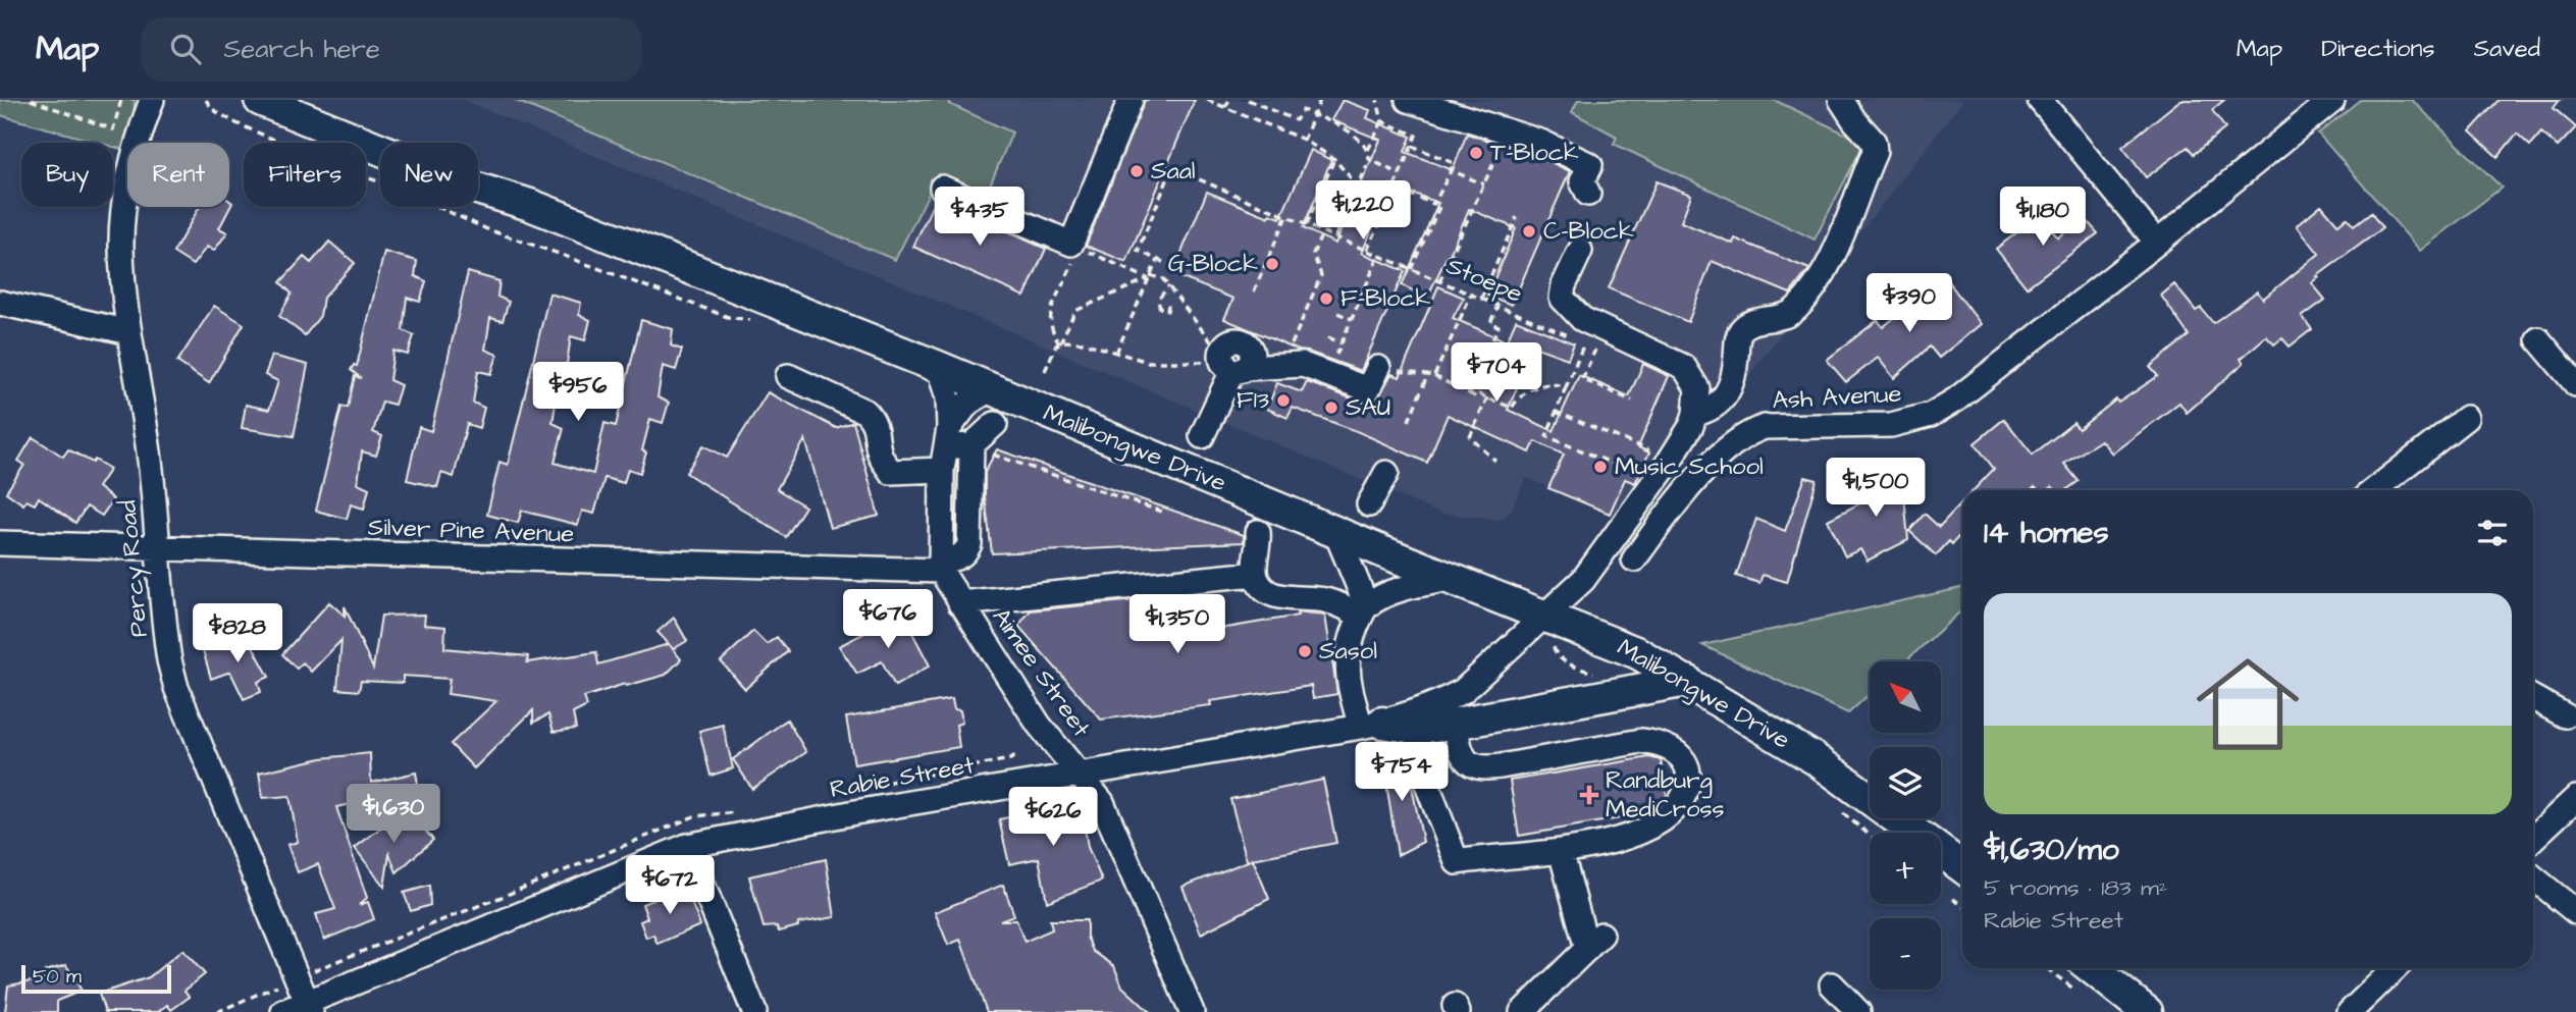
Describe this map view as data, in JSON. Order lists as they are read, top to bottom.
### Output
{
  "streets": {
    "main road": ["Malibongwe Drive"],
    "street": [
      "Ash Avenue",
      "Silver Pine Avenue",
      "Percy Road",
      "Aimee Street",
      "Rabie Street"
    ],
    "path": ["Stoepe"]
  },
  "crossings": [
    ["Malibongwe Drive", "Rabie Street"],
    ["Silver Pine Avenue", "Percy Road"],
    ["Silver Pine Avenue", "Aimee Street"],
    ["Percy Road", "Rabie Street"],
    ["Aimee Street", "Rabie Street"]
  ],
  "places": {
    "other": [
      "T-Block",
      "Saal",
      "C-Block",
      "G-Block",
      "F-Block",
      "F13",
      "SAU",
      "Music School",
      "Sasol"
    ],
    "health": ["Randburg MediCross"]
  },
  "scale_bar": "50 m",
  "north": "top left",
  "page": {
    "header": "Map",
    "search": "Search here",
    "nav": ["Map", "Directions", "Saved"],
    "chip": [
      "Buy",
      "Rent",
      "Filters",
      "New"
    ],
    "price": [
      "$1,220",
      "$435",
      "$1,180",
      "$390",
      "$704",
      "$956",
      "$1,500",
      "$676",
      "$1,350",
      "$828",
      "$754",
      "$1,630",
      "$626",
      "$672"
    ],
    "heading": "14 homes",
    "list": [
      {
        "name": "$1,630/mo",
        "note": "5 rooms · 183 m² · Rabie Street"
      }
    ],
    "map_buttons": ["+", "−"],
    "scale": "50 m"
  }
}
